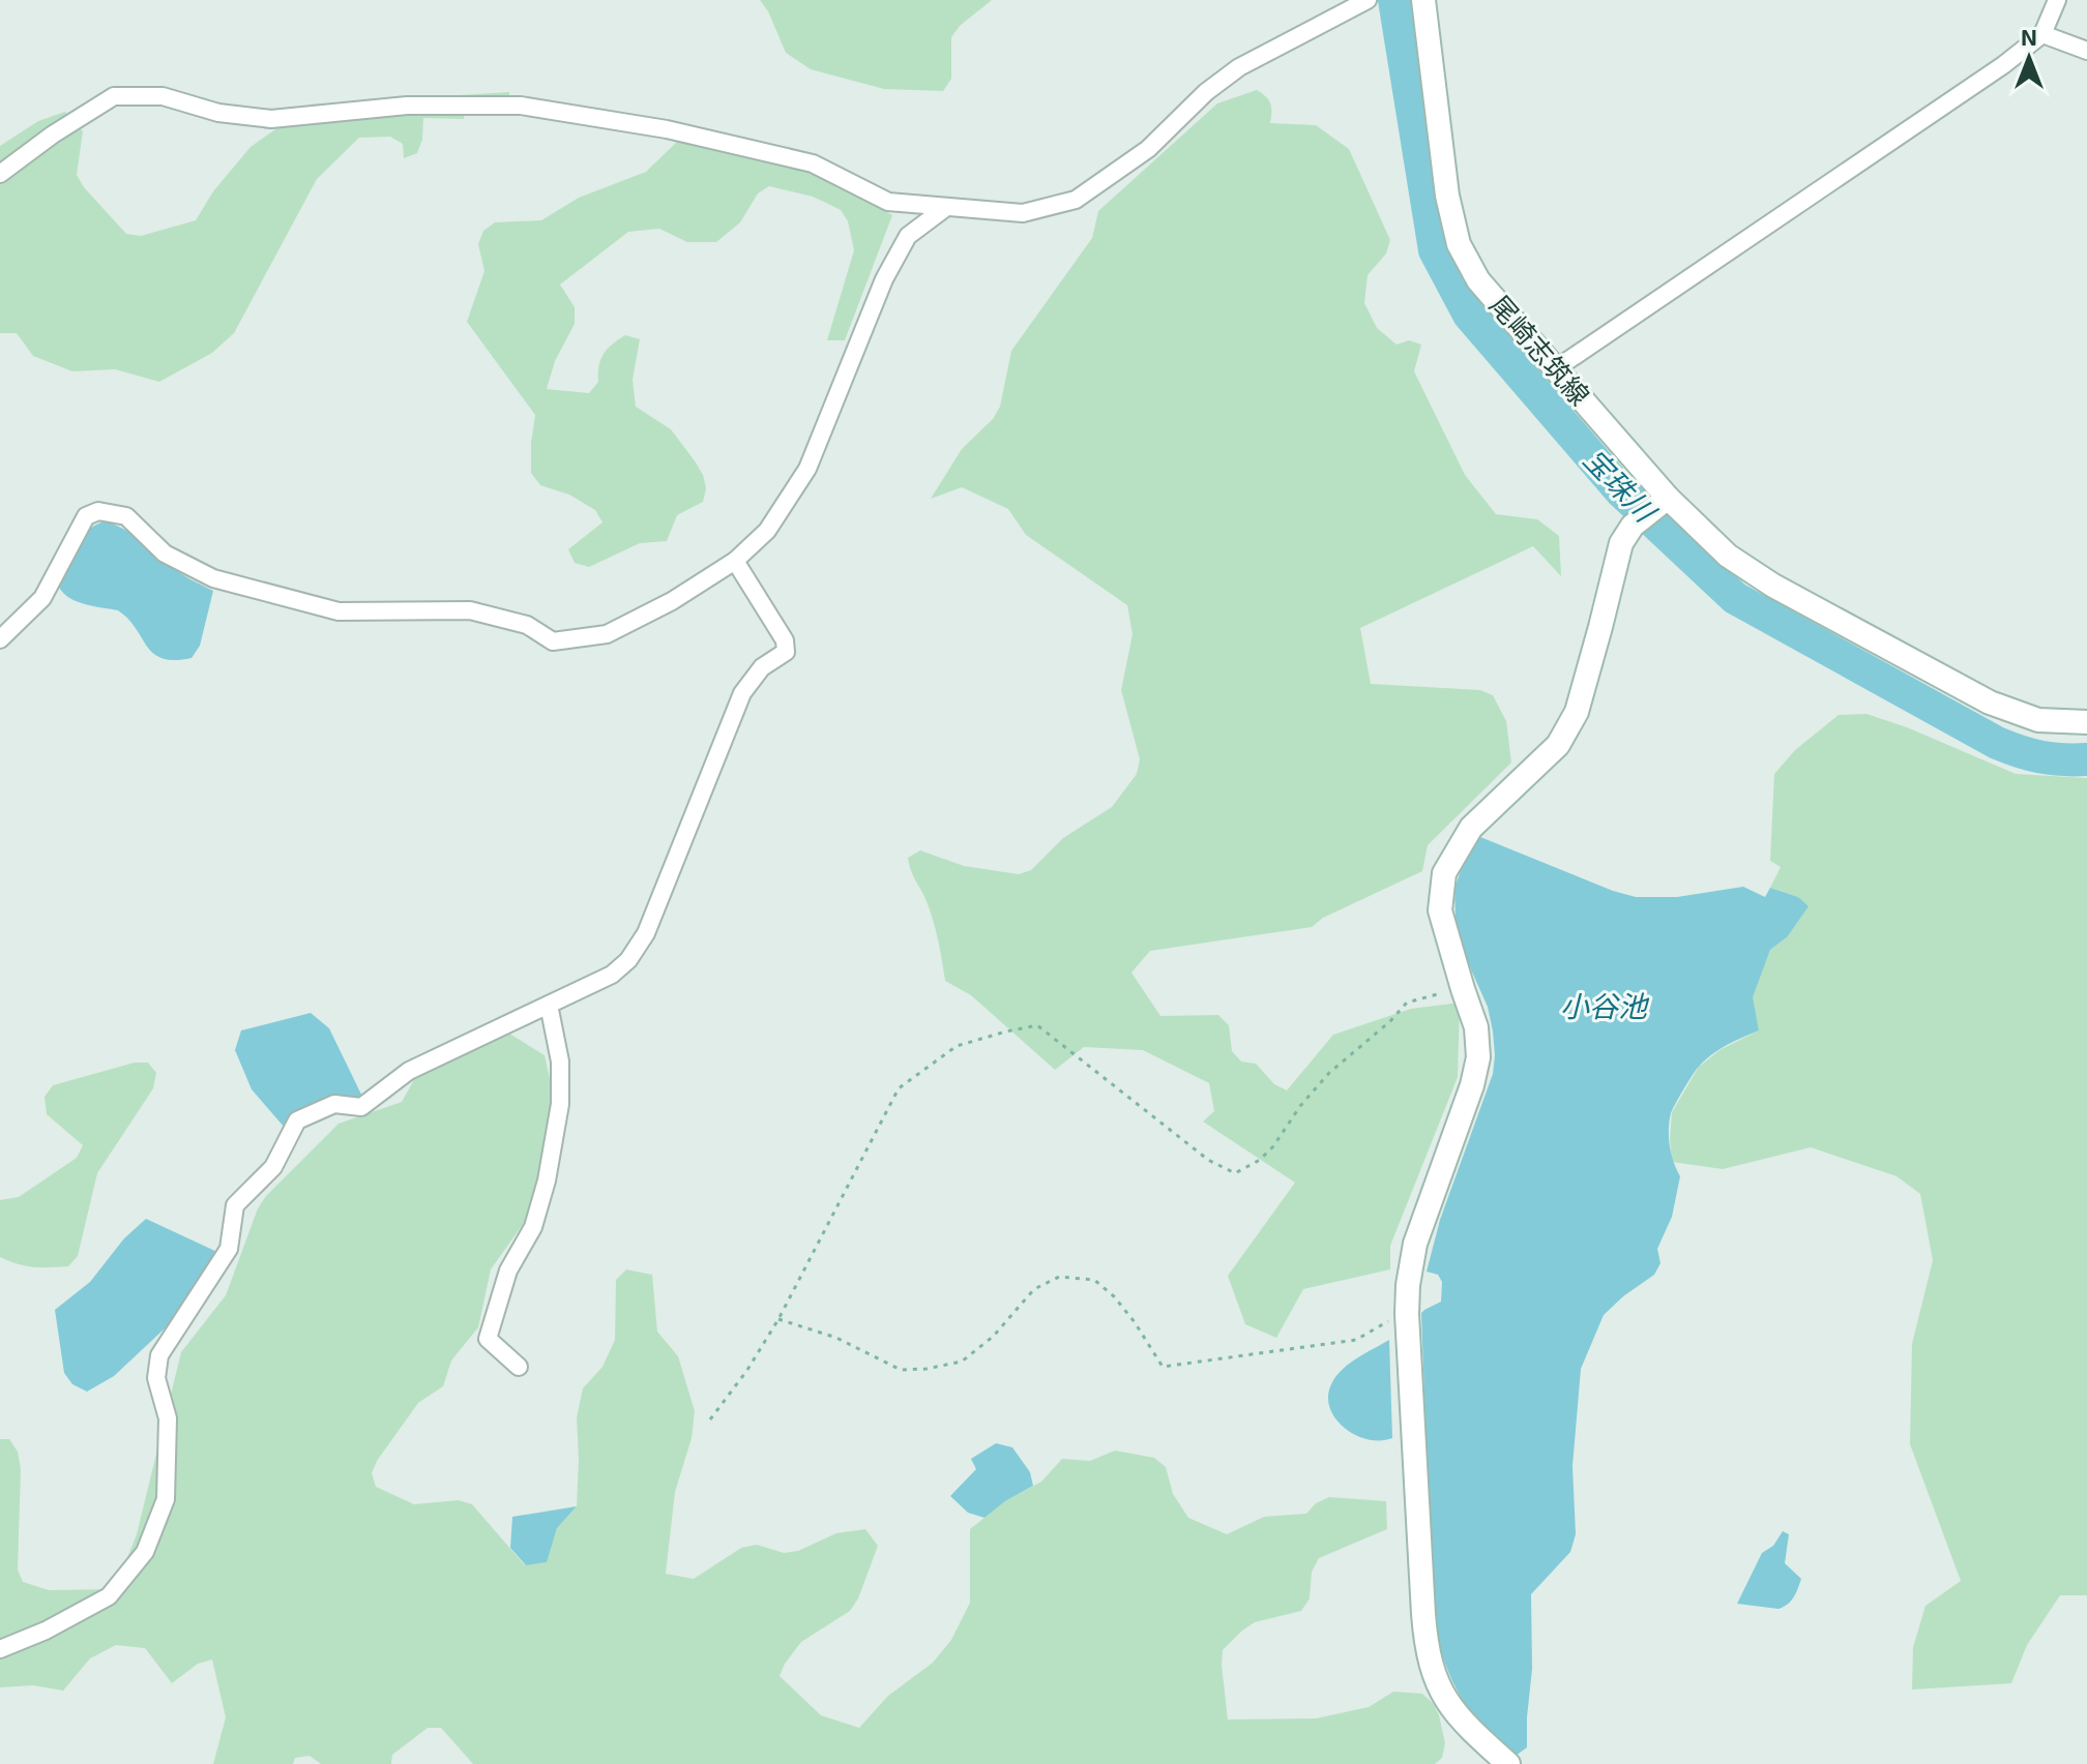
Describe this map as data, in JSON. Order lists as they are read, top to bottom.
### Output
{
  "streets": {
    "street": ["尾崎志筑線"]
  },
  "water": ["宝珠川", "小谷池"],
  "north": "top"
}
